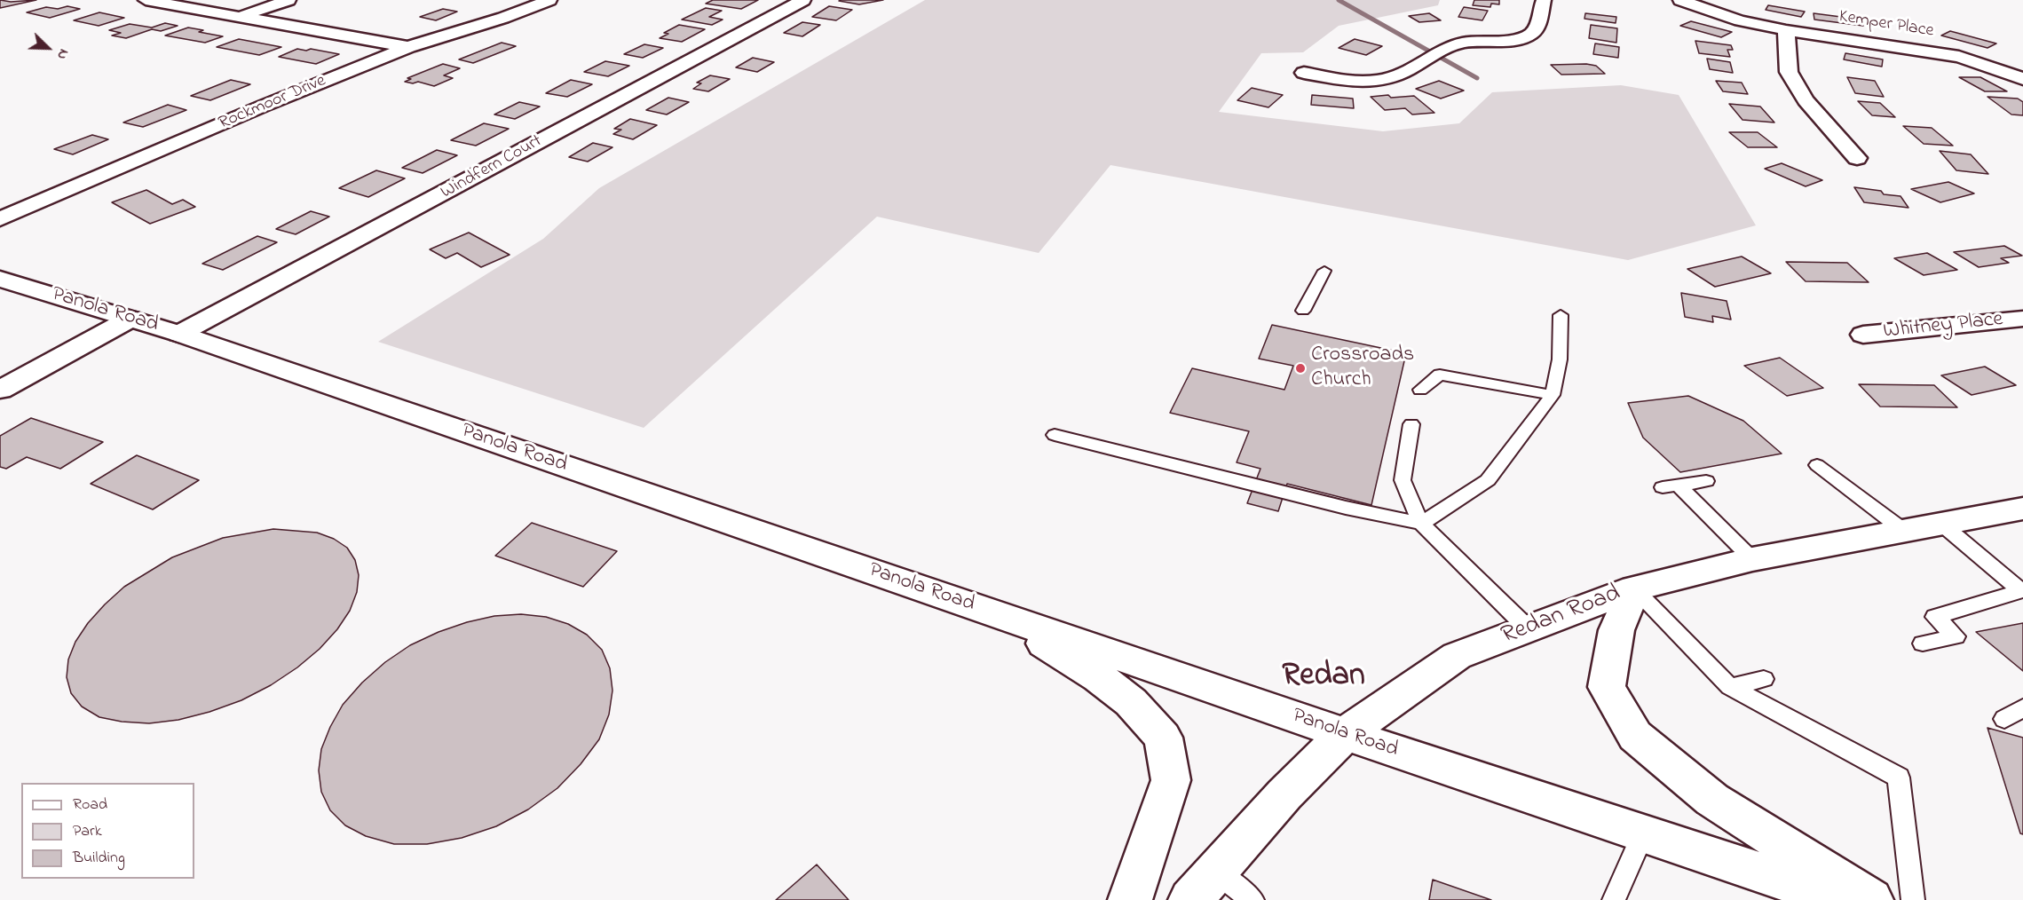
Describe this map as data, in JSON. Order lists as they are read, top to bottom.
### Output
{
  "streets": {
    "street": [
      "Kemper Place",
      "Rockmoor Drive",
      "Windfern Court",
      "Panola Road",
      "Whitney Place",
      "Redan Road"
    ]
  },
  "crossings": [
    ["Windfern Court", "Panola Road"],
    ["Panola Road", "Redan Road"]
  ],
  "districts": ["Redan"],
  "places": ["Crossroads Church"],
  "legend": ["Road", "Park", "Building"],
  "north": "bottom right"
}
